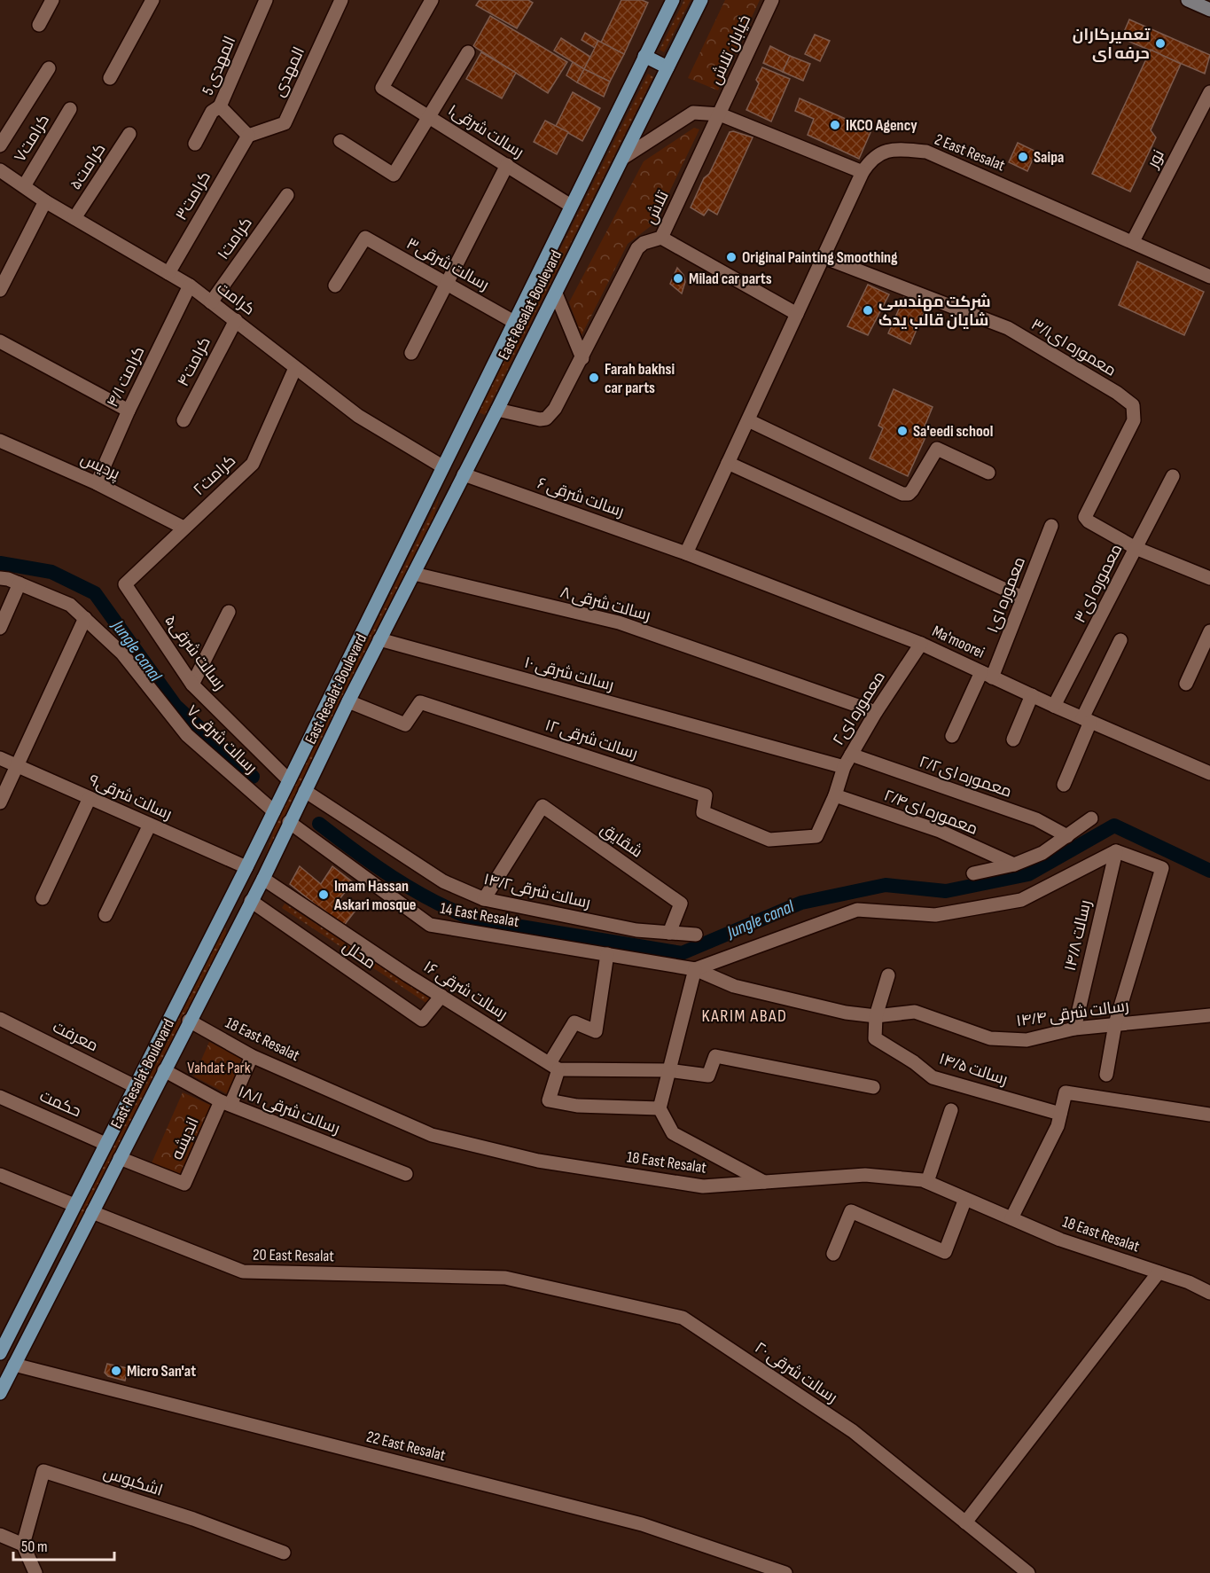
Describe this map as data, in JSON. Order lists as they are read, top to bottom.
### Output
{
  "streets": {
    "main road": ["East Resalat Boulevard"],
    "street": [
      "خیابان تلاش",
      "المهدی 5",
      "المهدی",
      "رسالت شرقی۱",
      "کرامت۷",
      "2 East Resalat",
      "نور",
      "کرامت۵",
      "کرامت۳",
      "تلاش",
      "کرامت۱",
      "رسالت شرقی۳",
      "کرامت",
      "معموره ای۳/۱",
      "کرامت۴",
      "کرامت ۴/۱",
      "پردیس",
      "کرامت۲",
      "رسالت شرقی ۶",
      "معموره ای۳",
      "معموره ای۱",
      "رسالت شرقی ۸",
      "Ma'moorei",
      "رسالت شرقی۵",
      "رسالت شرقی ۱۰",
      "معموره ای۲",
      "رسالت شرقی۷",
      "رسالت شرقی ۱۲",
      "معموره ای۲/۲",
      "رسالت شرقی۹",
      "معموره ای۲/۴",
      "شقایق",
      "رسالت شرقی۱۴/۲",
      "14 East Resalat",
      "رسالت ۱۴/۸",
      "محلل",
      "رسالت شرقی ۱۶",
      "رسالت شرقی ۱۴/۴",
      "معرفت",
      "18 East Resalat",
      "رسالت ۱۴/۵",
      "حکمت",
      "رسالت شرقی ۱۸/۱",
      "اندیشه",
      "20 East Resalat",
      "22 East Resalat",
      "اشکبوس"
    ]
  },
  "crossings": [
    ["خیابان تلاش", "تلاش"],
    ["المهدی 5", "المهدی"],
    ["المهدی 5", "کرامت۳"],
    ["المهدی", "کرامت۳"],
    ["رسالت شرقی۱", "East Resalat Boulevard"],
    ["کرامت۷", "کرامت"],
    ["2 East Resalat", "نور"],
    ["2 East Resalat", "معموره ای۳/۱"],
    ["2 East Resalat", "رسالت شرقی ۶"],
    ["2 East Resalat", "Ma'moorei"],
    ["کرامت۵", "کرامت"],
    ["کرامت۳", "کرامت"],
    ["تلاش", "East Resalat Boulevard"],
    ["کرامت۱", "کرامت"],
    ["رسالت شرقی۳", "East Resalat Boulevard"],
    ["کرامت", "East Resalat Boulevard"],
    ["کرامت", "کرامت۴"],
    ["کرامت", "کرامت ۴/۱"],
    ["کرامت", "کرامت۲"],
    ["East Resalat Boulevard", "رسالت شرقی ۶"],
    ["East Resalat Boulevard", "رسالت شرقی ۸"],
    ["East Resalat Boulevard", "رسالت شرقی۵"],
    ["East Resalat Boulevard", "رسالت شرقی ۱۰"],
    ["East Resalat Boulevard", "رسالت شرقی۷"],
    ["East Resalat Boulevard", "رسالت شرقی ۱۲"],
    ["East Resalat Boulevard", "رسالت شرقی۹"],
    ["East Resalat Boulevard", "رسالت شرقی۱۴/۲"],
    ["East Resalat Boulevard", "14 East Resalat"],
    ["East Resalat Boulevard", "محلل"],
    ["East Resalat Boulevard", "رسالت شرقی ۱۶"],
    ["East Resalat Boulevard", "معرفت"],
    ["East Resalat Boulevard", "18 East Resalat"],
    ["East Resalat Boulevard", "حکمت"],
    ["East Resalat Boulevard", "رسالت شرقی ۱۸/۱"],
    ["East Resalat Boulevard", "اندیشه"],
    ["East Resalat Boulevard", "20 East Resalat"],
    ["East Resalat Boulevard", "22 East Resalat"],
    ["معموره ای۳/۱", "معموره ای۳"],
    ["کرامت ۴/۱", "پردیس"],
    ["پردیس", "کرامت۲"],
    ["کرامت۲", "رسالت شرقی۵"],
    ["رسالت شرقی ۶", "Ma'moorei"],
    ["معموره ای۳", "Ma'moorei"],
    ["معموره ای۱", "Ma'moorei"],
    ["رسالت شرقی ۸", "معموره ای۲"],
    ["Ma'moorei", "معموره ای۲"],
    ["رسالت شرقی ۱۰", "معموره ای۲"],
    ["رسالت شرقی ۱۰", "معموره ای۲/۲"],
    ["معموره ای۲", "رسالت شرقی ۱۲"],
    ["معموره ای۲", "معموره ای۲/۲"],
    ["معموره ای۲", "معموره ای۲/۴"],
    ["شقایق", "رسالت شرقی۱۴/۲"],
    ["14 East Resalat", "رسالت شرقی ۱۴/۴"],
    ["رسالت ۱۴/۸", "رسالت شرقی ۱۴/۴"],
    ["محلل", "رسالت شرقی ۱۶"],
    ["رسالت شرقی ۱۴/۴", "رسالت ۱۴/۵"],
    ["رسالت شرقی ۱۸/۱", "اندیشه"]
  ],
  "districts": ["KARIM ABAD"],
  "water": ["Jungle canal"],
  "parks": ["Vahdat Park"],
  "places": [
    "تعمیرکاران حرفه ای",
    "IKCO Agency",
    "Saipa",
    "Original Painting Smoothing",
    "Milad car parts",
    "شرکت مهندسی شایان قالب یدک",
    "Farah bakhsi car parts",
    "Sa'eedi school",
    "Imam Hassan Askari mosque",
    "Micro San'at"
  ],
  "scale_bar": "50 m"
}
